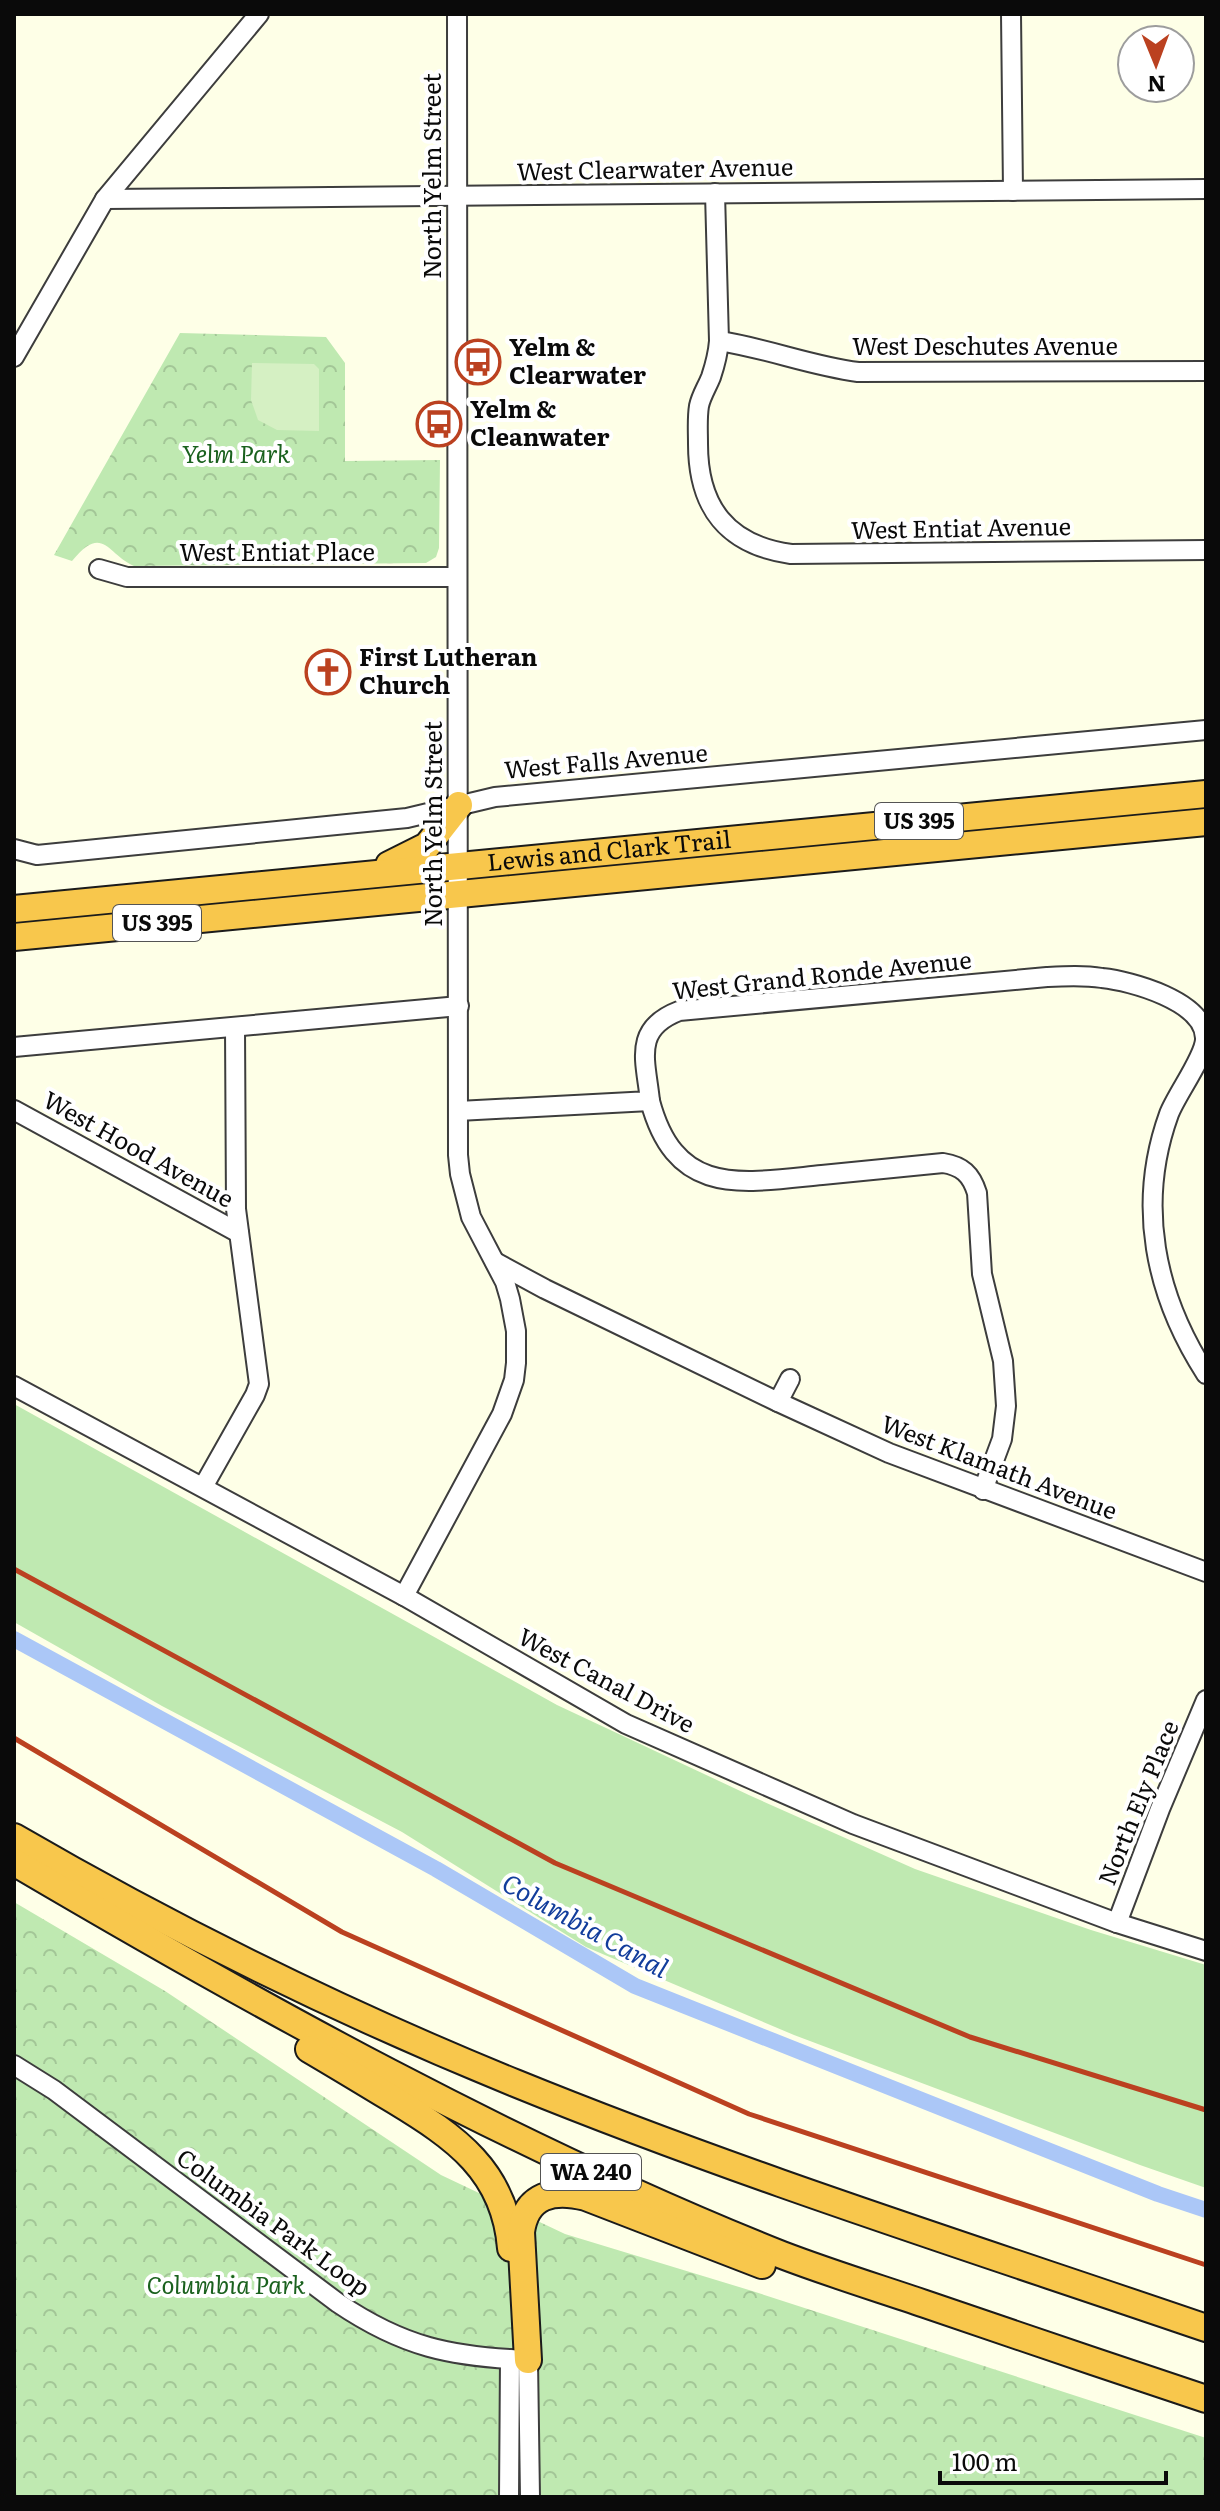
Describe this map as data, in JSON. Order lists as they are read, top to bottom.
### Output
{
  "streets": {
    "highway": ["US 395", "Lewis and Clark Trail", "WA 240"],
    "street": [
      "West Clearwater Avenue",
      "North Yelm Street",
      "West Deschutes Avenue",
      "West Entiat Avenue",
      "West Entiat Place",
      "West Falls Avenue",
      "West Grand Ronde Avenue",
      "West Hood Avenue",
      "West Klamath Avenue",
      "West Canal Drive",
      "North Ely Place",
      "Columbia Park Loop"
    ]
  },
  "crossings": [
    ["West Clearwater Avenue", "North Yelm Street"],
    ["North Yelm Street", "West Entiat Place"],
    ["North Yelm Street", "West Falls Avenue"],
    ["North Yelm Street", "Lewis and Clark Trail"],
    ["North Yelm Street", "West Klamath Avenue"],
    ["North Yelm Street", "West Canal Drive"],
    ["West Deschutes Avenue", "West Entiat Avenue"],
    ["West Canal Drive", "North Ely Place"]
  ],
  "water": ["Columbia Canal"],
  "parks": ["Yelm Park", "Columbia Park"],
  "places": {
    "bus stop": ["Yelm & Clearwater", "Yelm & Cleanwater"],
    "church": ["First Lutheran Church"]
  },
  "scale_bar": "100 m",
  "north": "bottom"
}
